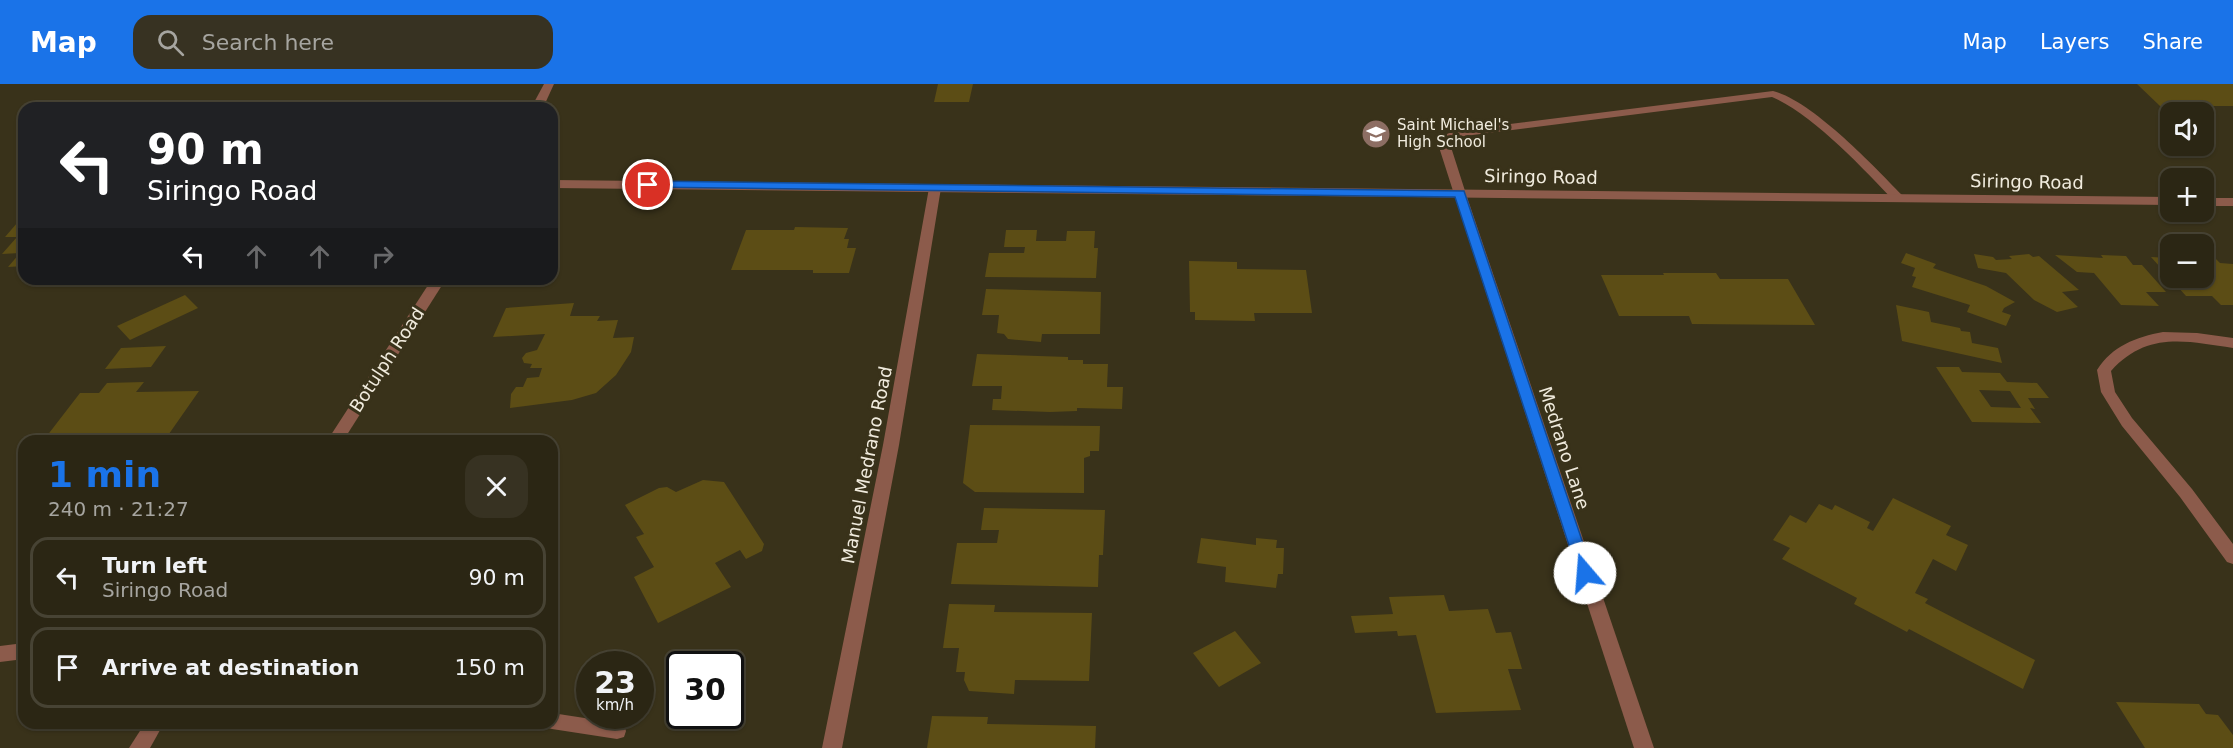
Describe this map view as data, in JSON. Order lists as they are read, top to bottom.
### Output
{
  "streets": {
    "street": [
      "Siringo Road",
      "Botulph Road",
      "Medrano Lane",
      "Manuel Medrano Road"
    ]
  },
  "crossings": [
    ["Siringo Road", "Medrano Lane"],
    ["Siringo Road", "Manuel Medrano Road"]
  ],
  "places": {
    "school or university": ["Saint Michael's High School"]
  },
  "page": {
    "header": "Map",
    "search": "Search here",
    "nav": ["Map", "Layers", "Share"],
    "map_buttons": ["+", "−"],
    "turn": ["90 m", "Siringo Road"],
    "heading": ["1 min", "240 m · 21:27"],
    "list": [
      {
        "name": "Turn left",
        "note": "Siringo Road",
        "value": "90 m"
      },
      {
        "name": "Arrive at destination",
        "value": "150 m"
      }
    ],
    "speed": "23 km/h",
    "limit": "30"
  }
}
